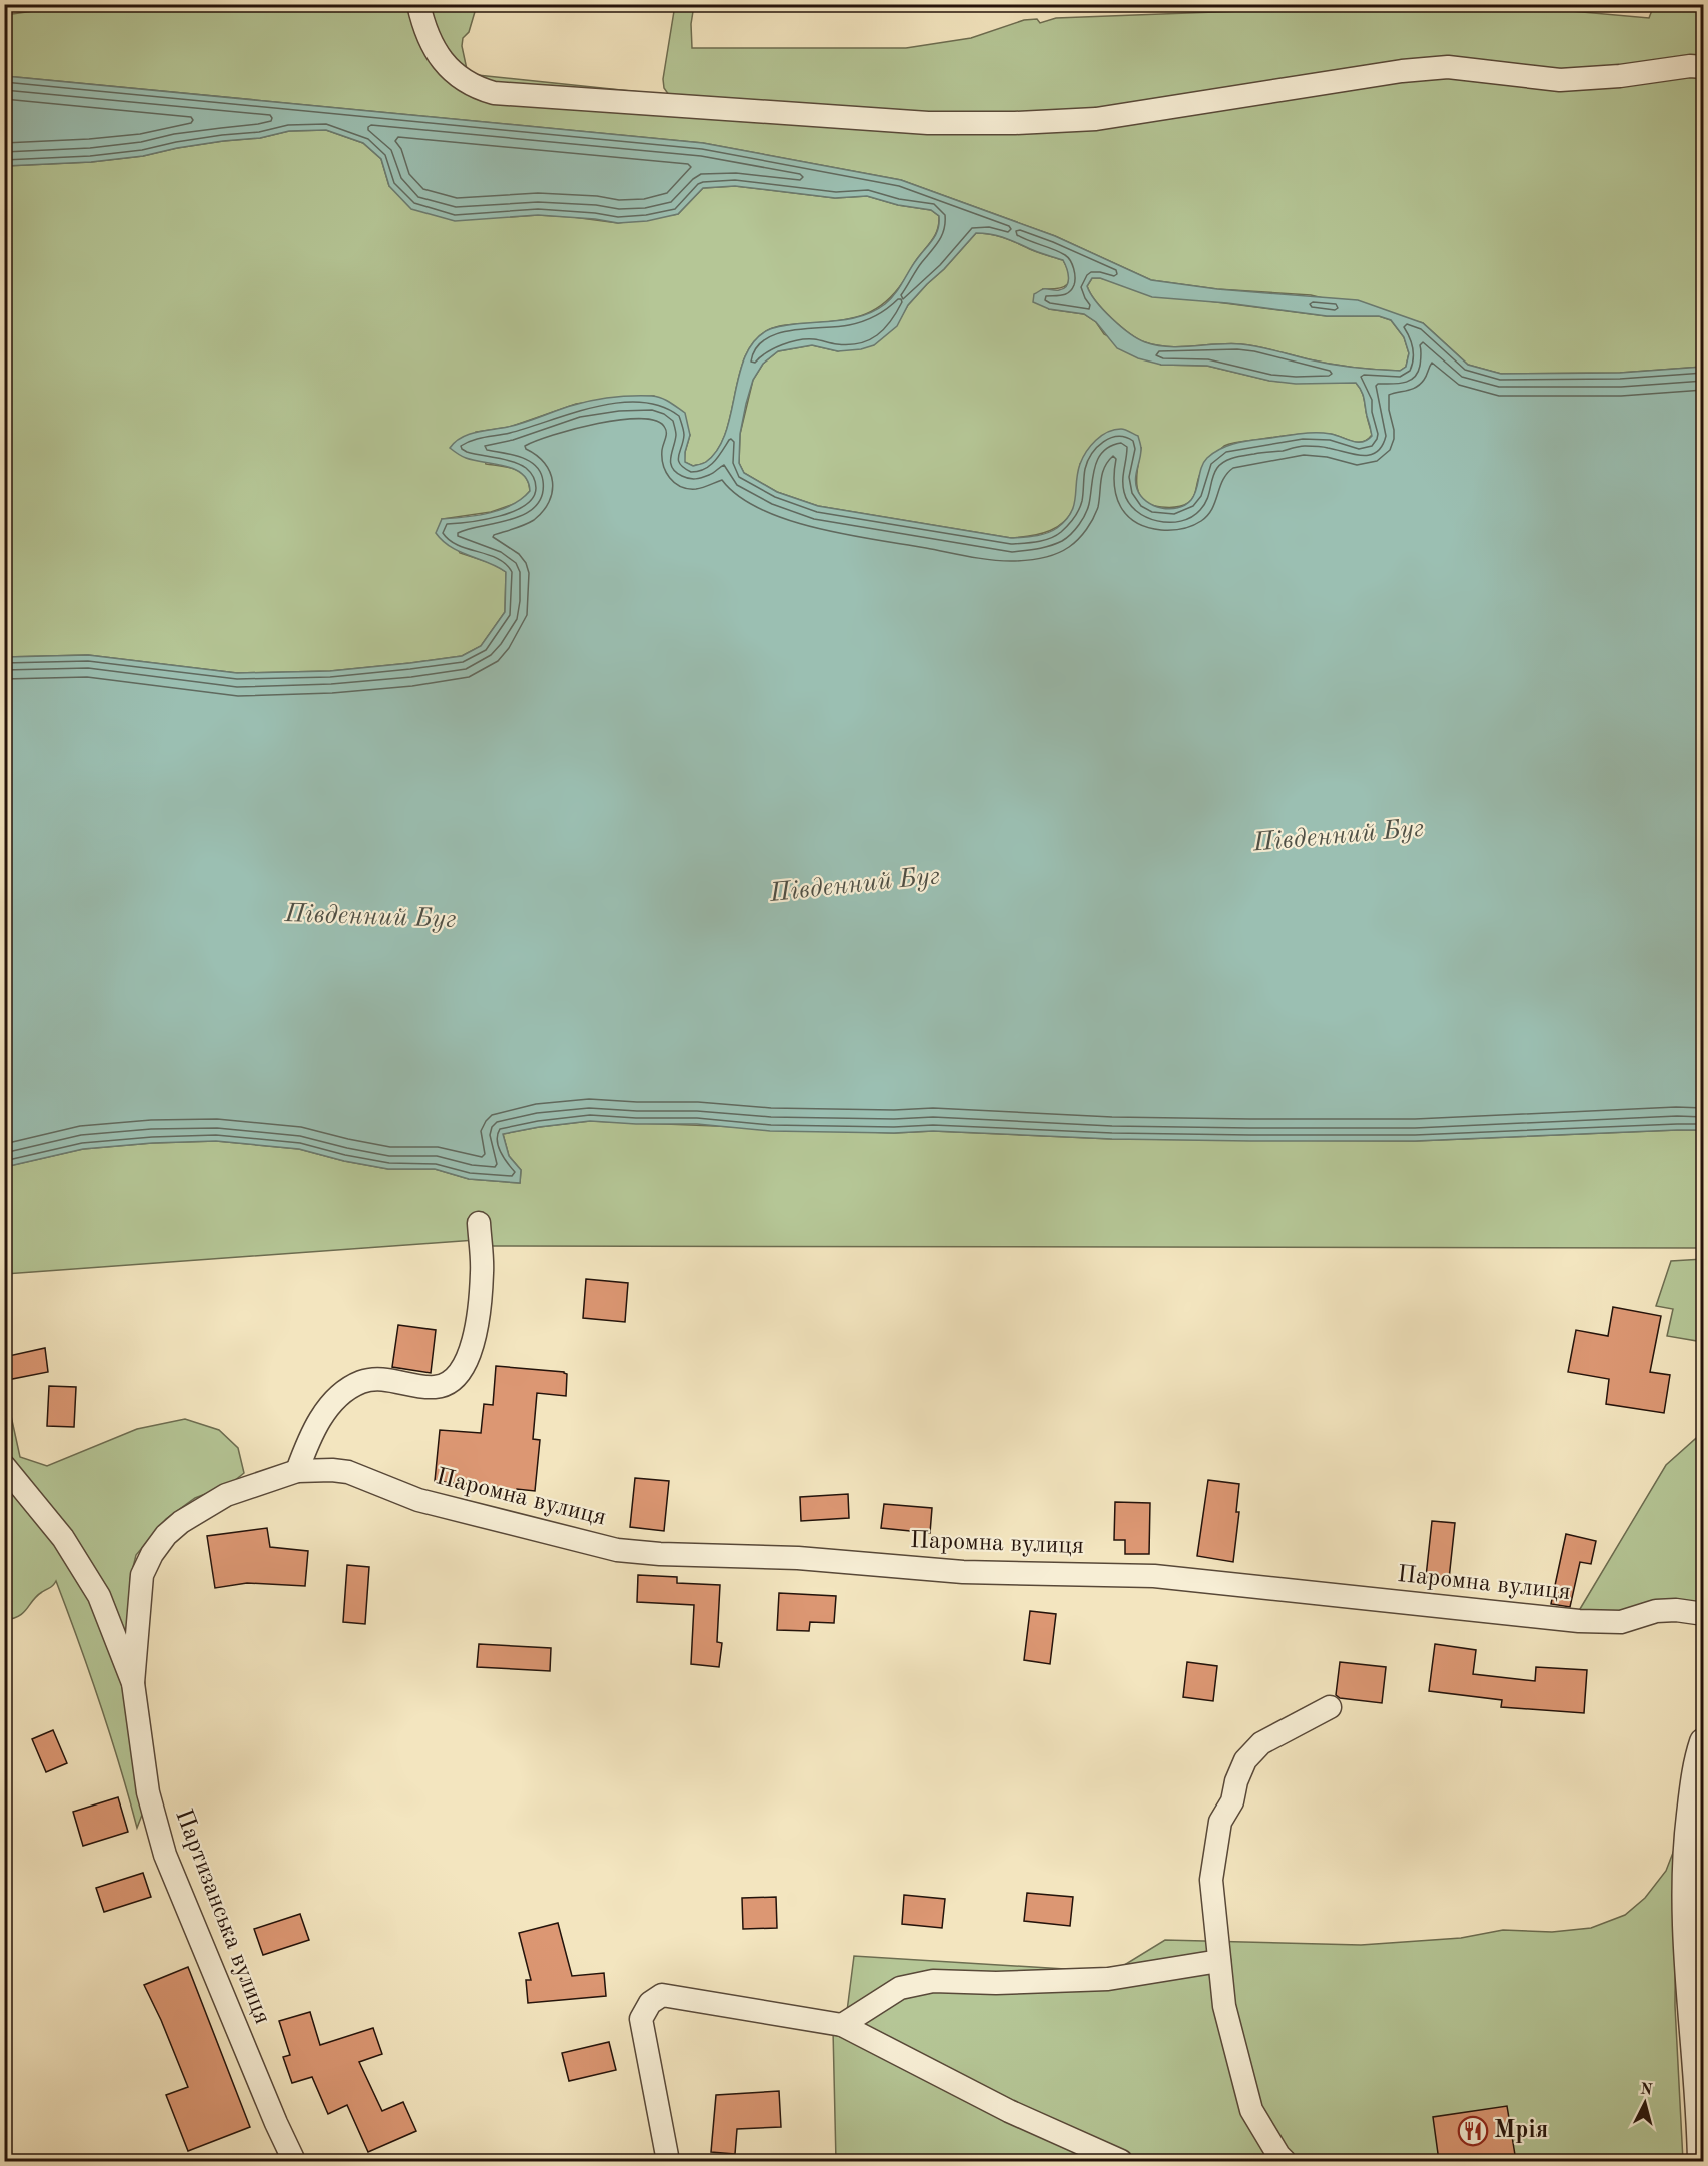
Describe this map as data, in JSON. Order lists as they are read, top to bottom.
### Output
{
  "streets": {
    "street": ["Паромна вулиця", "Партизанська вулиця"]
  },
  "crossings": [
    ["Паромна вулиця", "Партизанська вулиця"]
  ],
  "water": ["Південний Буг"],
  "places": {
    "restaurant": ["Мрія"]
  },
  "north": "top"
}
